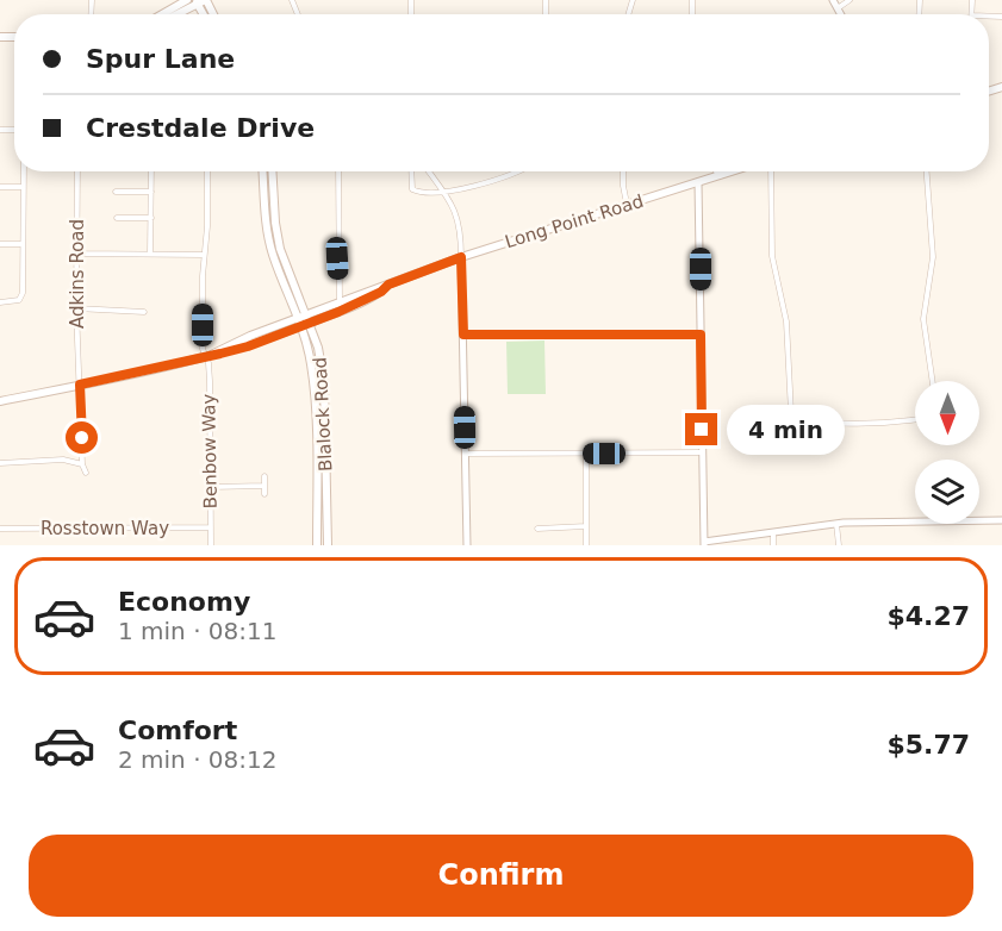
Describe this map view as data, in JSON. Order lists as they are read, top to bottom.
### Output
{
  "streets": {
    "main road": ["Long Point Road", "Blalock Road"],
    "street": ["Adkins Road", "Benbow Way", "Rosstown Way"]
  },
  "crossings": [
    ["Long Point Road", "Adkins Road"],
    ["Long Point Road", "Blalock Road"],
    ["Long Point Road", "Benbow Way"],
    ["Benbow Way", "Rosstown Way"]
  ],
  "north": "bottom",
  "page": {
    "banner": ["Spur Lane", "Crestdale Drive"],
    "bubble": "4 min",
    "list": [
      {
        "name": "Economy",
        "note": "1 min · 08:11",
        "value": "$4.27"
      },
      {
        "name": "Comfort",
        "note": "2 min · 08:12",
        "value": "$5.77"
      }
    ],
    "buttons": "Confirm"
  }
}
